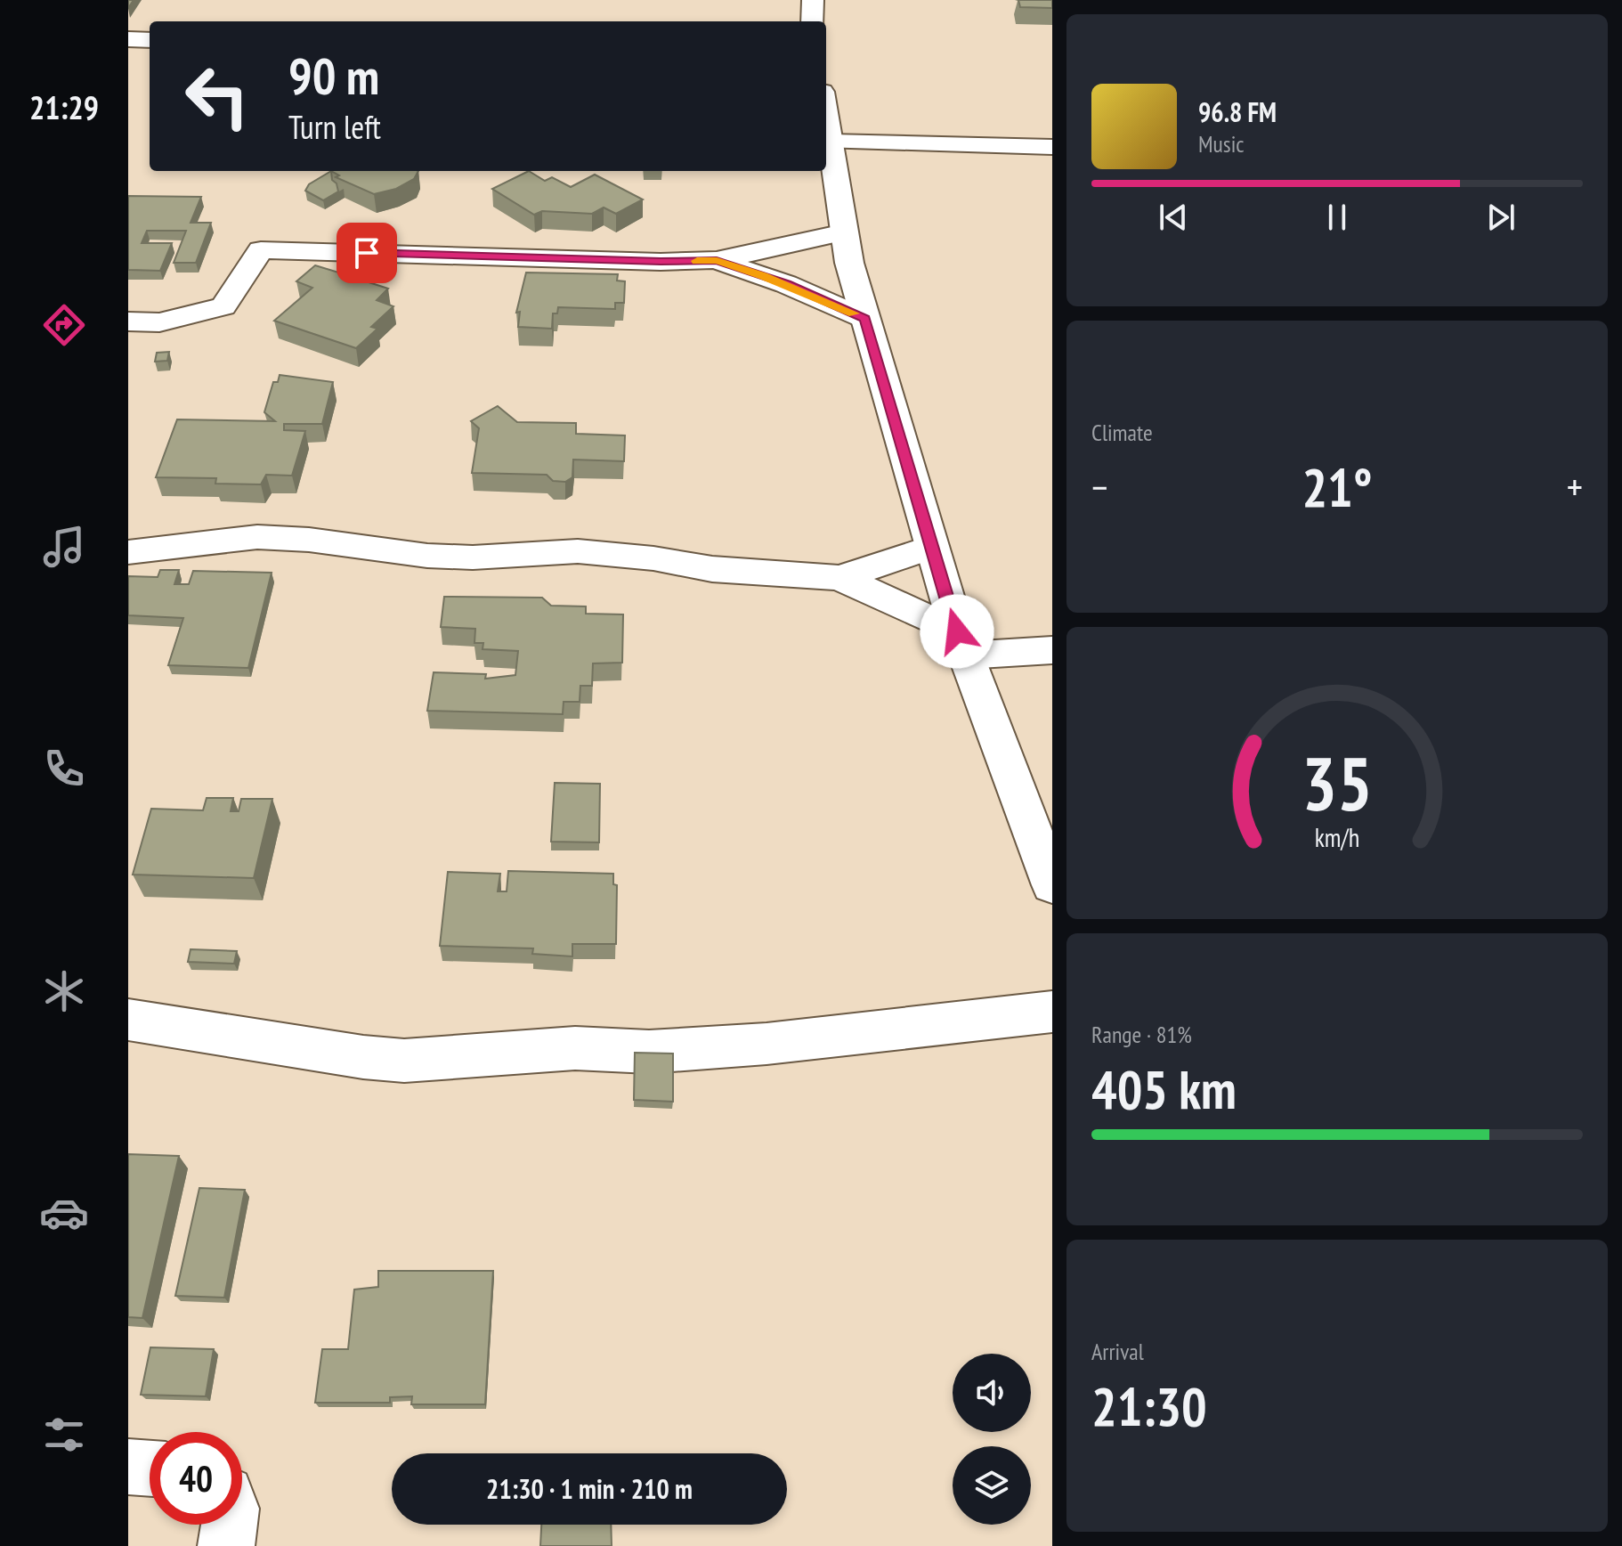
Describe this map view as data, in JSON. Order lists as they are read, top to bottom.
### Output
{
  "page": {
    "tabs": "21:29",
    "turn": ["90 m", "Turn left"],
    "song": ["96.8 FM", "Music"],
    "tile": [
      "Climate",
      ["Range · 81%", "405 km"],
      ["Arrival", "21:30"]
    ],
    "heat": ["−", "21°", "+"],
    "limit": "40",
    "trip": "21:30 · 1 min · 210 m",
    "gauge": ["35", "km/h"]
  }
}
